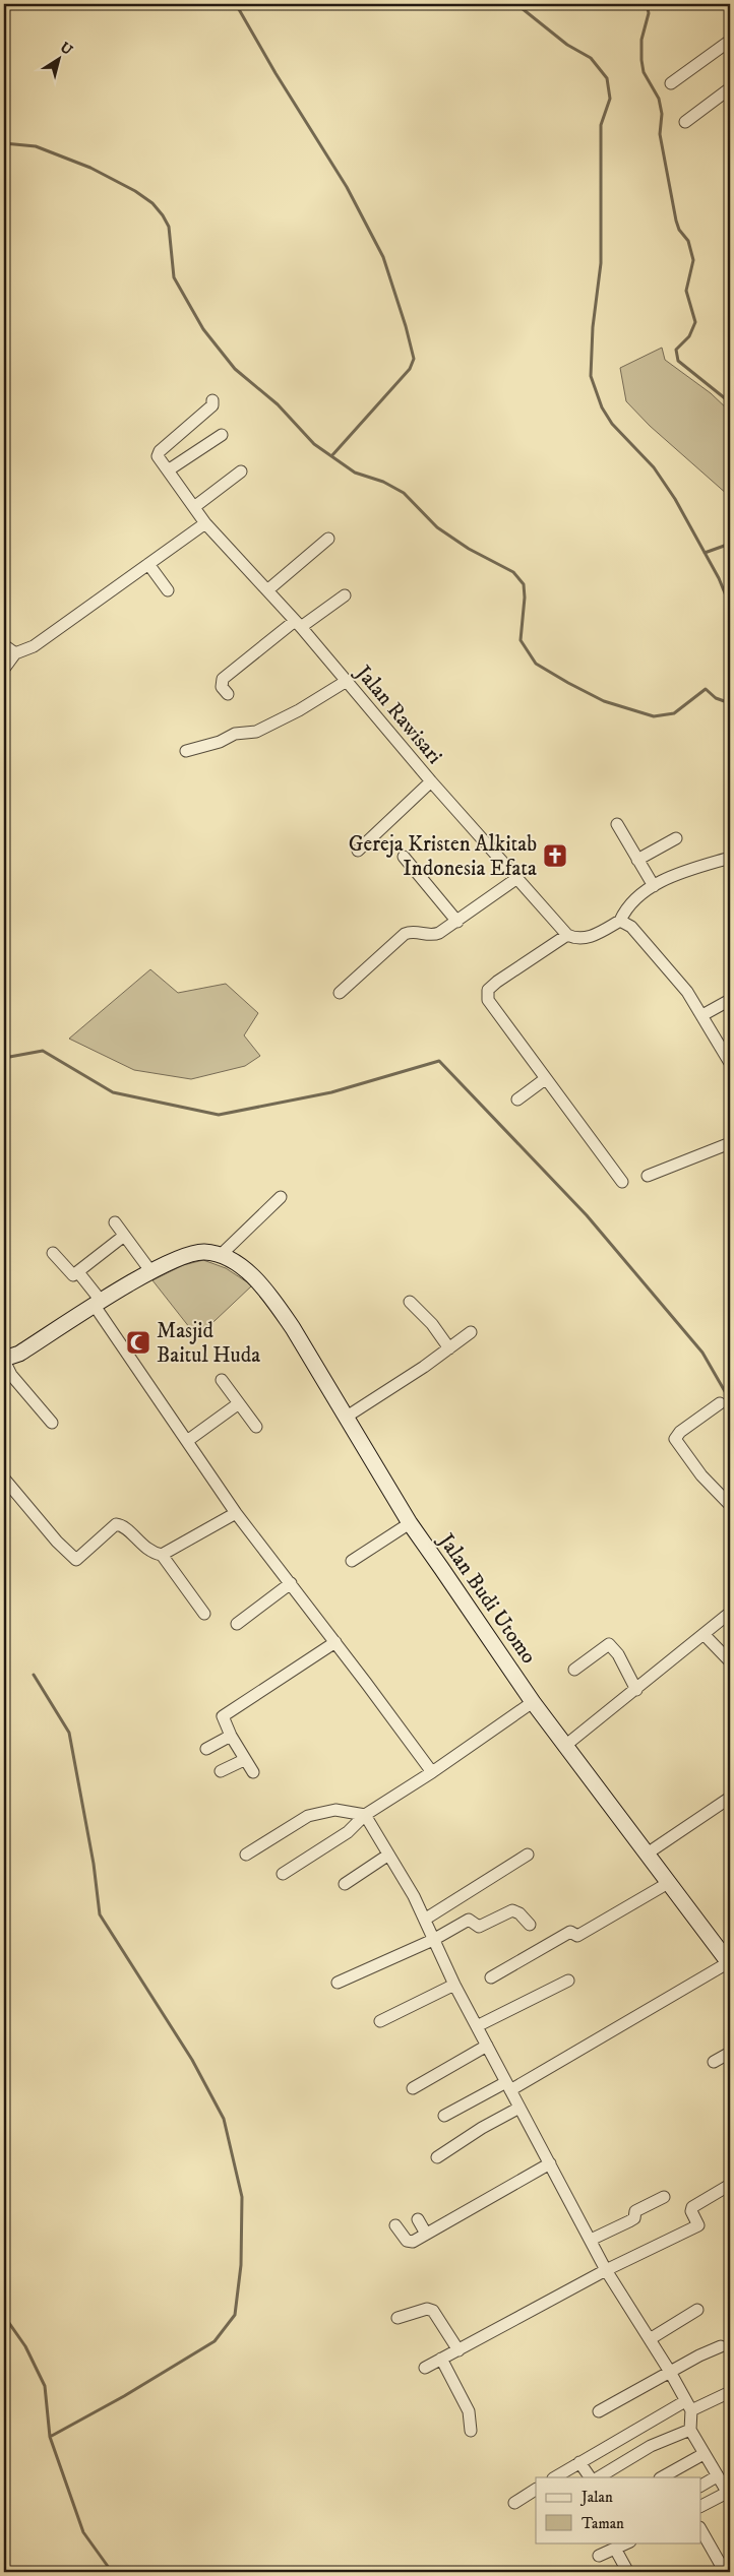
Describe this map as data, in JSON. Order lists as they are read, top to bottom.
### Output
{
  "streets": {
    "street": ["Jalan Rawisari", "Jalan Budi Utomo"]
  },
  "places": {
    "church": ["Gereja Kristen Alkitab Indonesia Efata"],
    "mosque": ["Masjid Baitul Huda"]
  },
  "legend": ["Jalan", "Taman"],
  "north": "top right"
}
